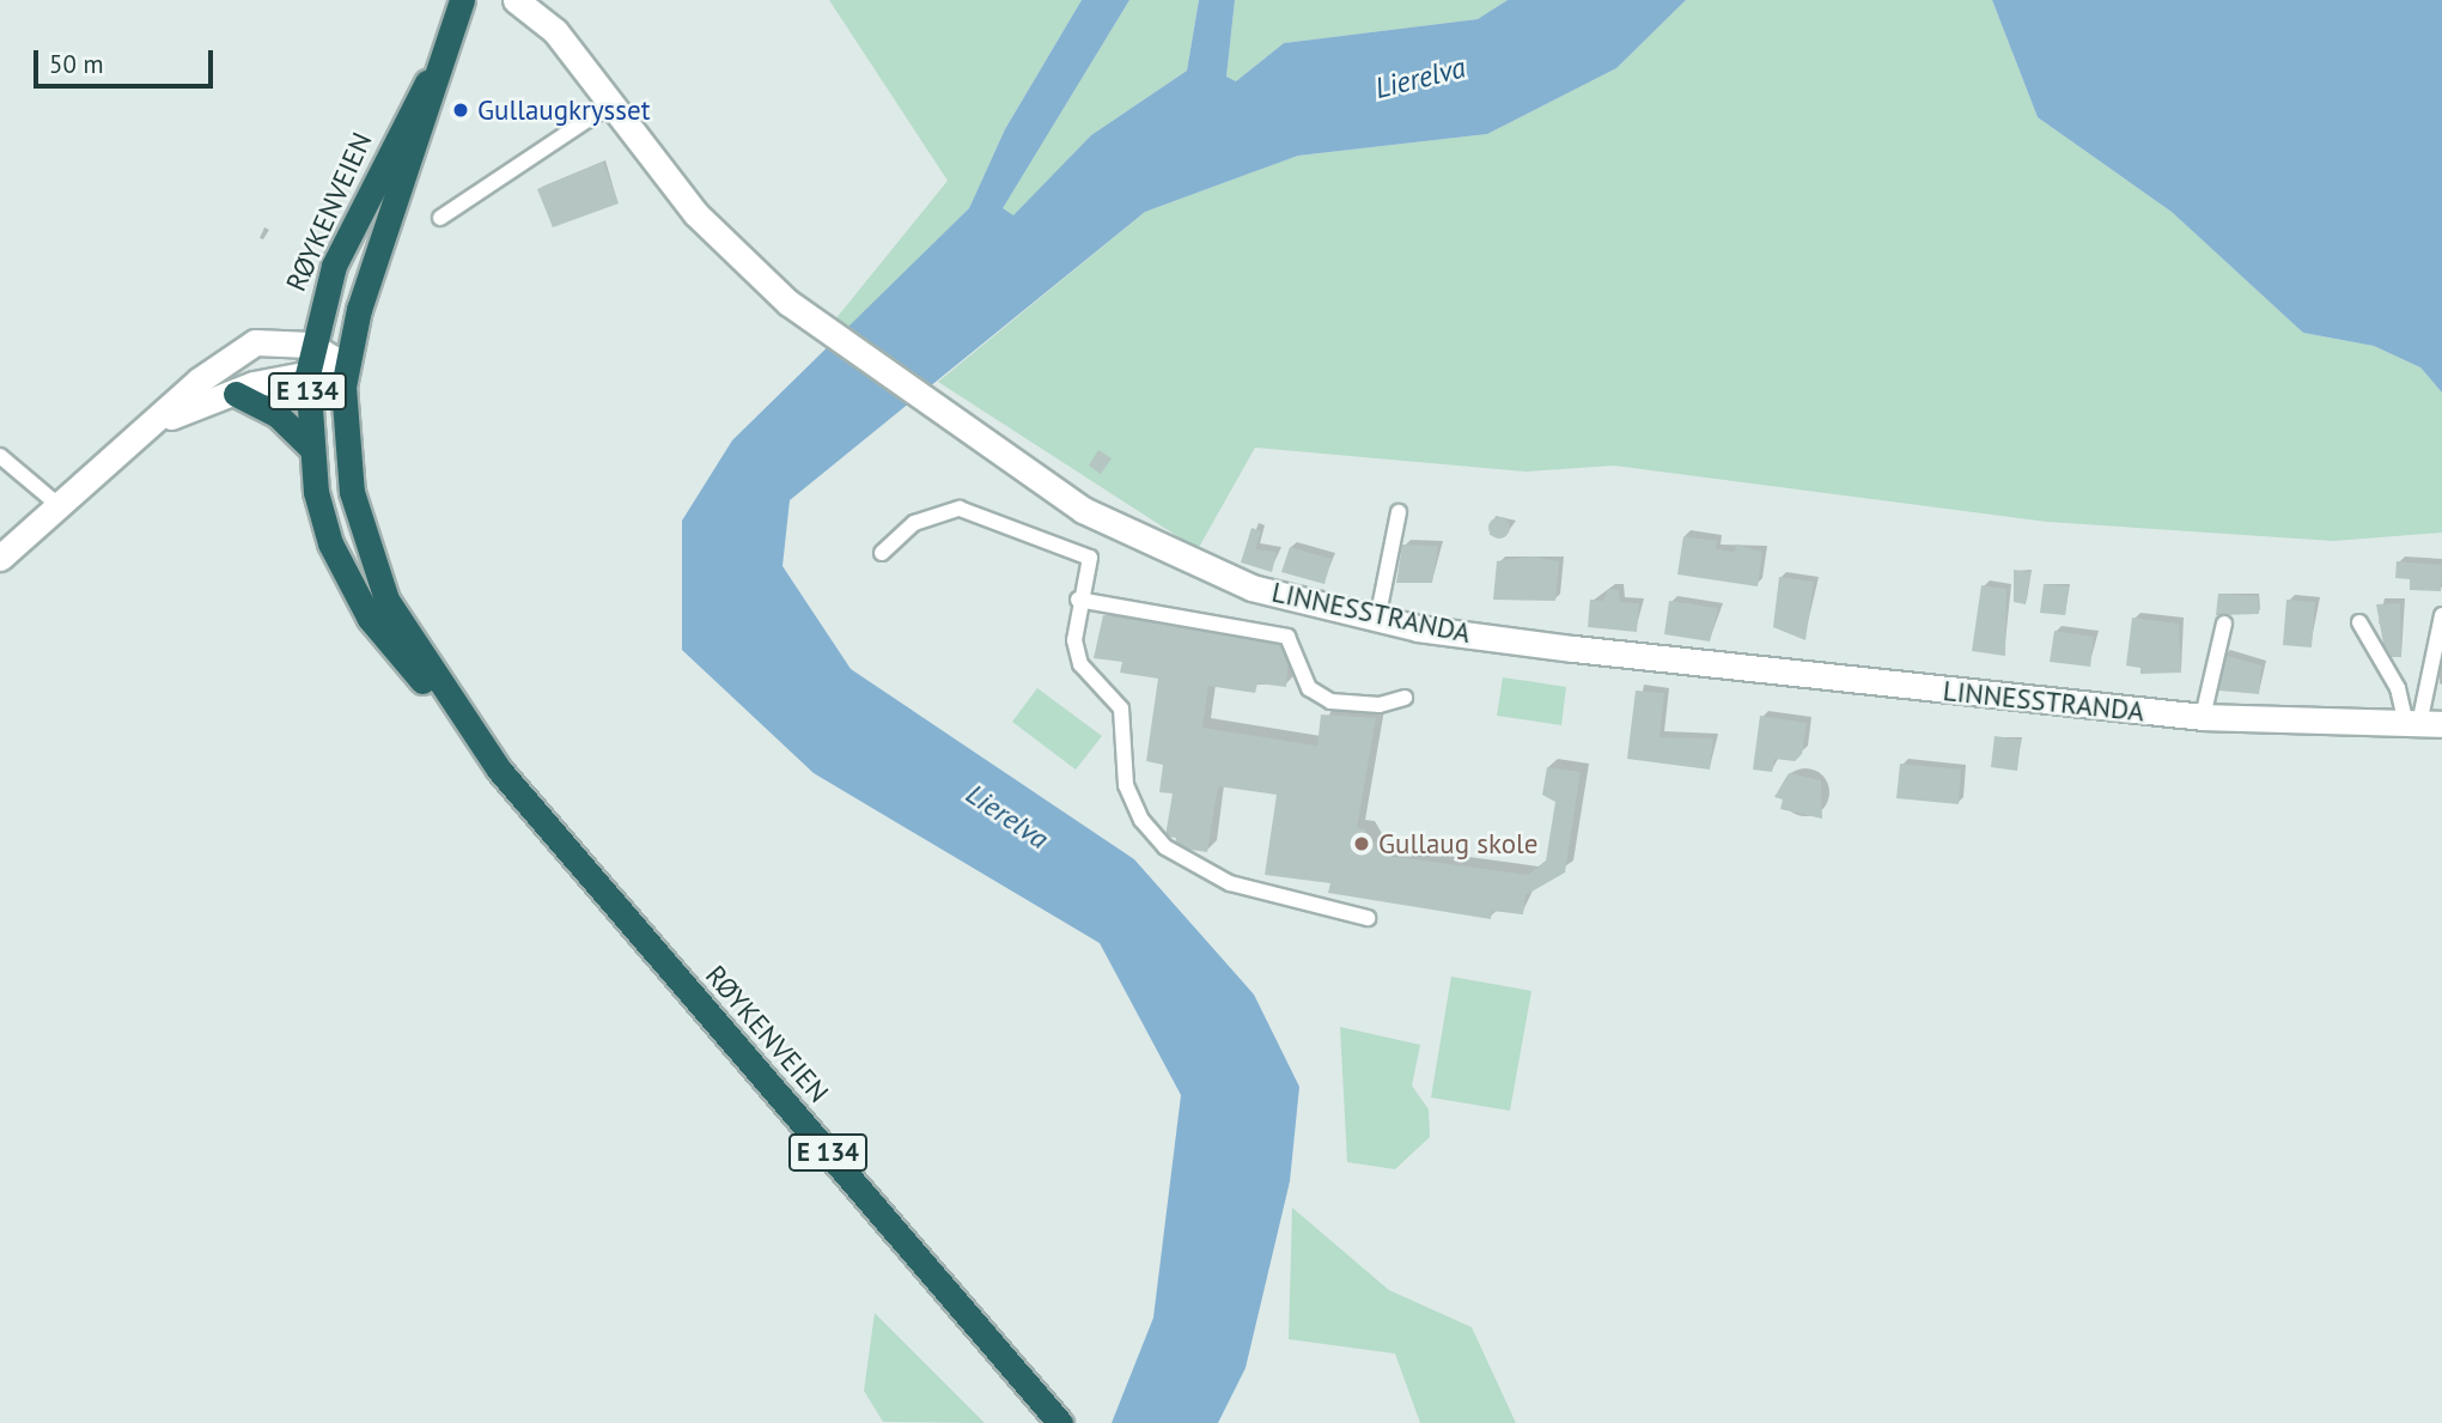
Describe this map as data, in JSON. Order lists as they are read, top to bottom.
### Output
{
  "streets": {
    "highway": ["RØYKENVEIEN", "E 134"],
    "street": ["LINNESSTRANDA"]
  },
  "crossings": [
    ["RØYKENVEIEN", "E 134"]
  ],
  "water": ["Lierelva"],
  "places": ["Gullaugkrysset", "Gullaug skole"],
  "scale_bar": "50 m"
}
